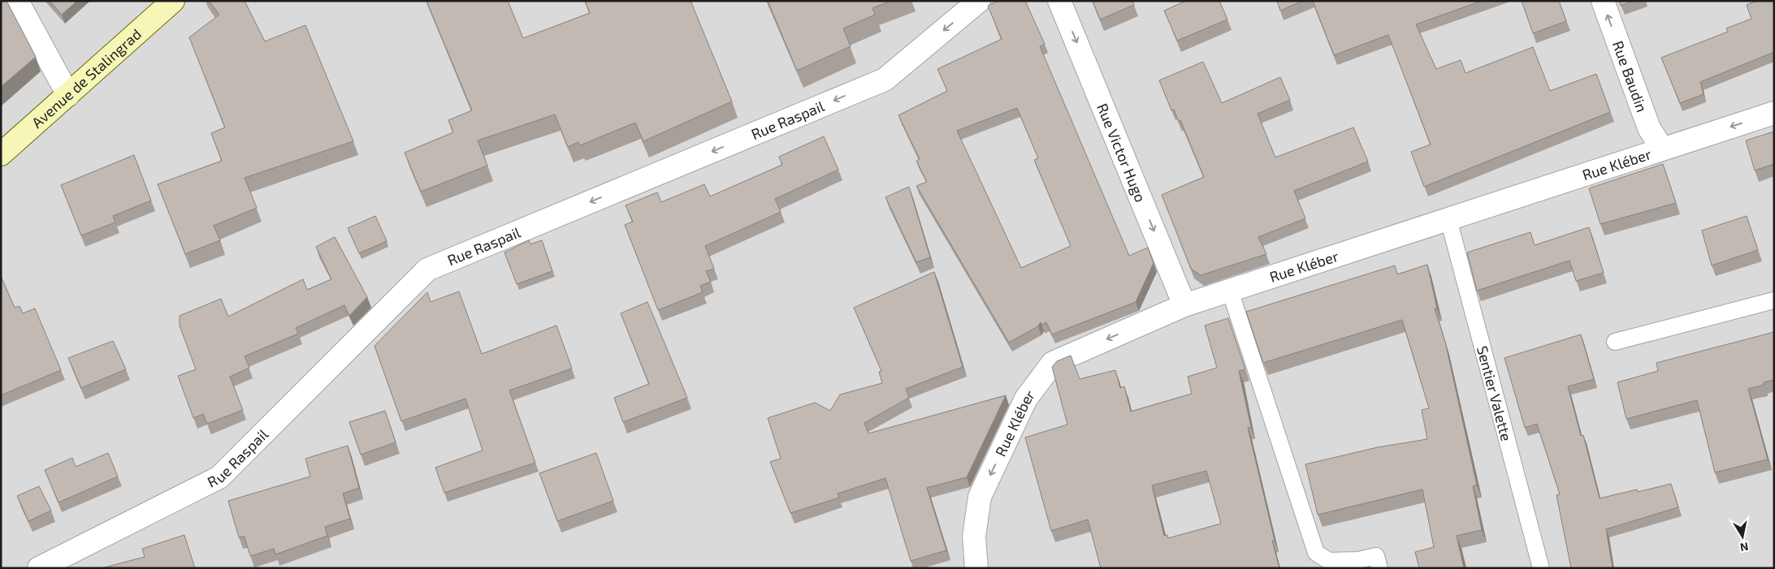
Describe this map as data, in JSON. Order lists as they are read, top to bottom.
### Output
{
  "streets": {
    "main road": ["Avenue de Stalingrad"],
    "street": [
      "Rue Baudin",
      "Rue Raspail",
      "Rue Victor Hugo",
      "Rue Kléber"
    ],
    "lane": ["Sentier Valette"]
  },
  "crossings": [
    ["Rue Baudin", "Rue Kléber"],
    ["Rue Victor Hugo", "Rue Kléber"],
    ["Rue Kléber", "Sentier Valette"]
  ],
  "one_way": [
    "Rue Baudin",
    "Rue Raspail",
    "Rue Victor Hugo",
    "Rue Kléber"
  ],
  "north": "bottom"
}
